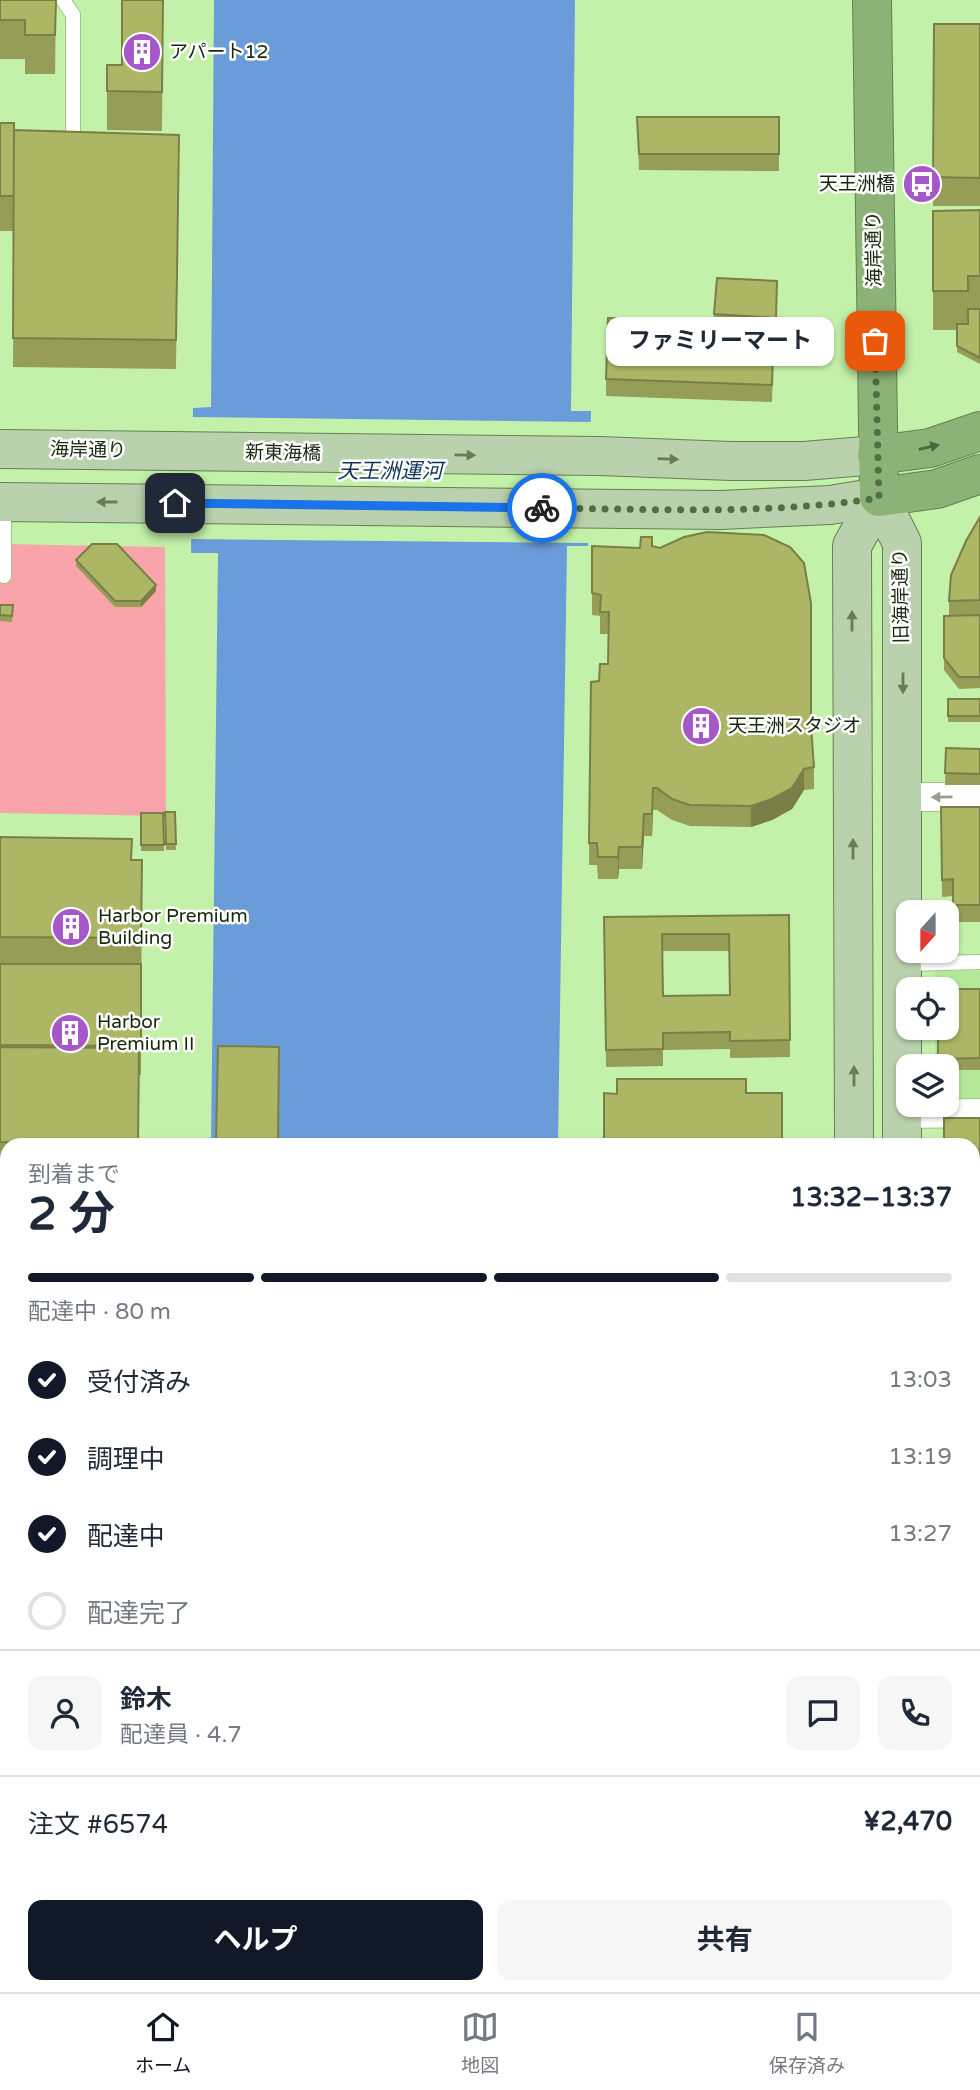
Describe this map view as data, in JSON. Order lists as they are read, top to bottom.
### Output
{
  "streets": {
    "highway": ["海岸通り"],
    "main road": ["新東海橋", "旧海岸通り"]
  },
  "crossings": [
    ["海岸通り", "新東海橋"],
    ["海岸通り", "旧海岸通り"]
  ],
  "water": ["天王洲運河"],
  "places": {
    "building": [
      "アパート12",
      "天王洲スタジオ",
      "Harbor Premium Building",
      "Harbor Premium II"
    ],
    "bus stop": ["天王洲橋"],
    "other": ["ファミリーマート"]
  },
  "north": "bottom",
  "page": {
    "bubble": "ファミリーマート",
    "heading": ["2 分", "到着まで", "13:32–13:37"],
    "panel": [
      "鈴木",
      "配達員 · 4.7",
      "注文 #6574",
      "¥2,470"
    ],
    "bar": "配達中 · 80 m",
    "list": [
      ["受付済み", "13:03"],
      ["調理中", "13:19"],
      ["配達中", "13:27"],
      "配達完了"
    ],
    "buttons": ["ヘルプ", "共有"],
    "tabs": ["ホーム", "地図", "保存済み"]
  }
}
